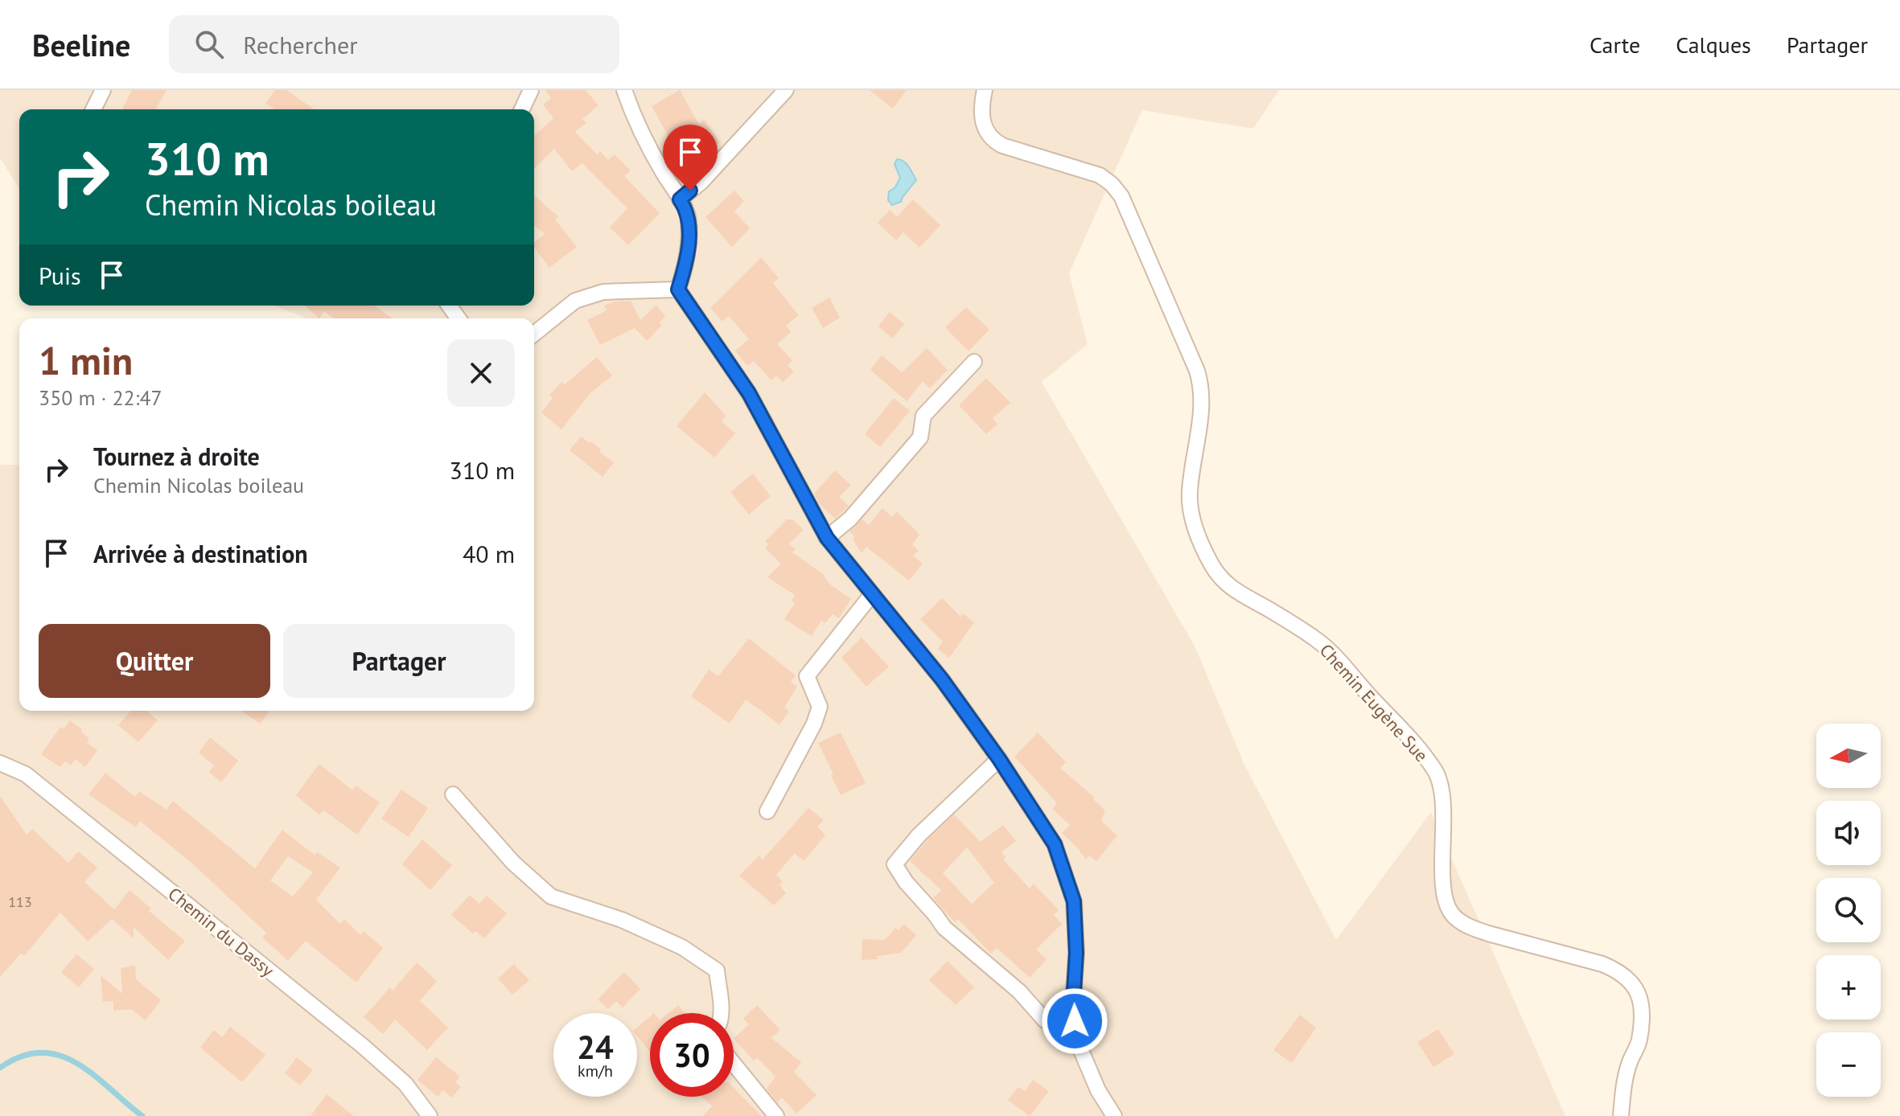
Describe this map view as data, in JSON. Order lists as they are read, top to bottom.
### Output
{
  "streets": {
    "street": ["Chemin Eugène Sue", "Chemin du Dassy"]
  },
  "house_numbers": ["113"],
  "north": "left",
  "page": {
    "header": "Beeline",
    "search": "Rechercher",
    "nav": ["Carte", "Calques", "Partager"],
    "turn": ["310 m", "Chemin Nicolas boileau"],
    "then": "Puis",
    "heading": ["1 min", "350 m · 22:47"],
    "list": [
      {
        "name": "Tournez à droite",
        "note": "Chemin Nicolas boileau",
        "value": "310 m"
      },
      {
        "name": "Arrivée à destination",
        "value": "40 m"
      }
    ],
    "buttons": ["Quitter", "Partager"],
    "map_buttons": ["+", "−"],
    "speed": "24 km/h",
    "limit": "30"
  }
}
